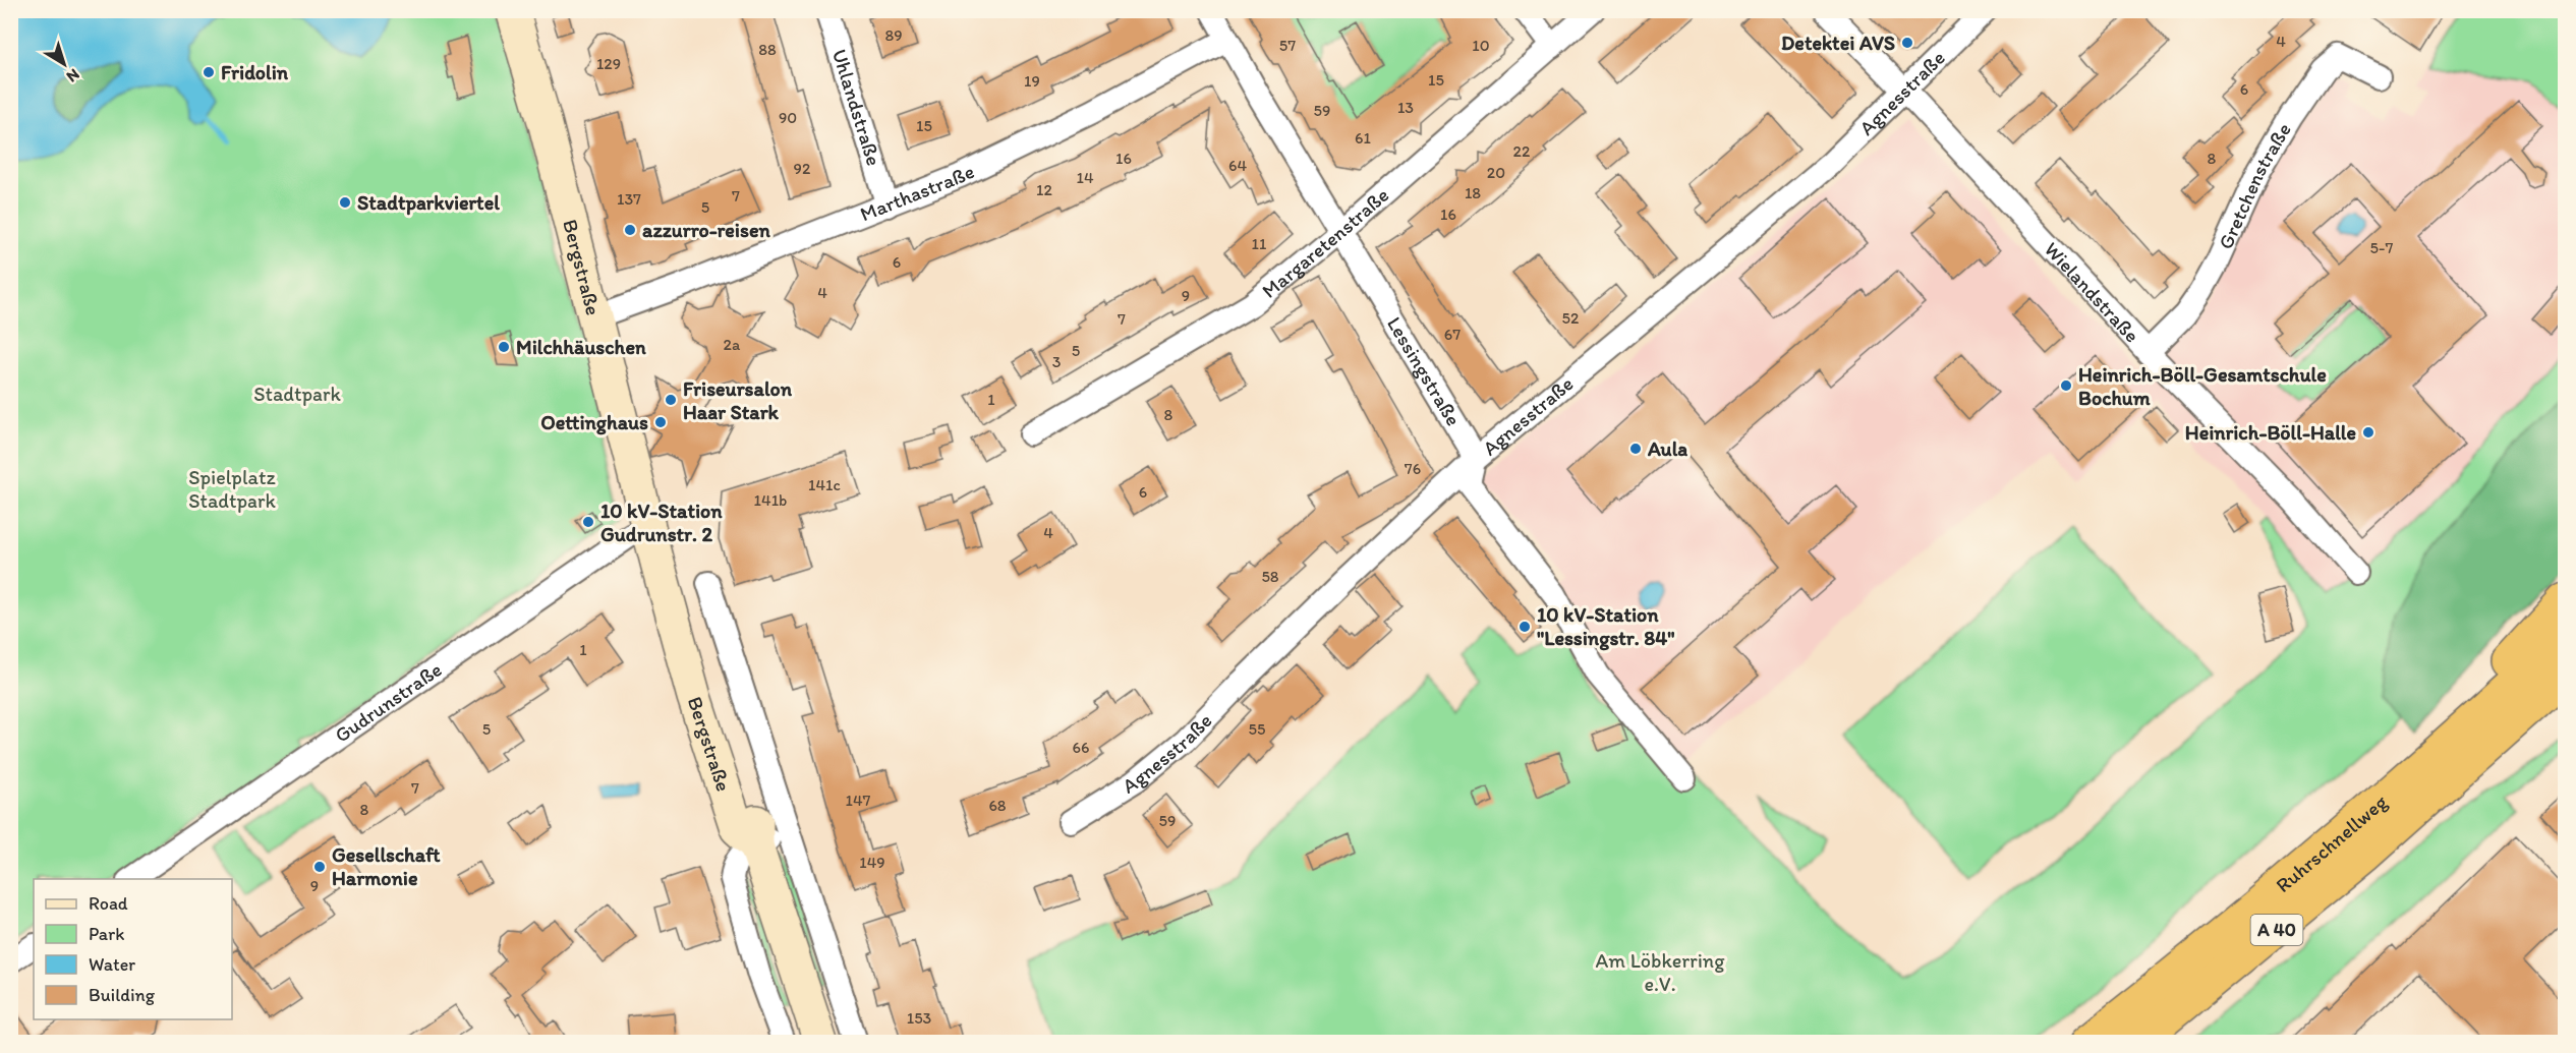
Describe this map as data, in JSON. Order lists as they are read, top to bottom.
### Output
{
  "streets": {
    "highway": ["Ruhrschnellweg", "A 40"],
    "street": [
      "Agnesstraße",
      "Uhlandstraße",
      "Gretchenstraße",
      "Marthastraße",
      "Margaretenstraße",
      "Bergstraße",
      "Wielandstraße",
      "Lessingstraße",
      "Gudrunstraße"
    ]
  },
  "crossings": [
    ["Agnesstraße", "Wielandstraße"],
    ["Agnesstraße", "Lessingstraße"],
    ["Uhlandstraße", "Marthastraße"],
    ["Gretchenstraße", "Wielandstraße"],
    ["Marthastraße", "Bergstraße"],
    ["Marthastraße", "Lessingstraße"],
    ["Margaretenstraße", "Lessingstraße"],
    ["Bergstraße", "Gudrunstraße"]
  ],
  "parks": ["Stadtpark", "Spielplatz Stadtpark", "Am Löbkerring e.V."],
  "places": [
    "Detektei AVS",
    "Fridolin",
    "Stadtparkviertel",
    "azzurro-reisen",
    "Milchhäuschen",
    "Heinrich-Böll-Gesamtschule Bochum",
    "Friseursalon Haar Stark",
    "Oettinghaus",
    "Heinrich-Böll-Halle",
    "Aula",
    "10 kV-Station Gudrunstr. 2",
    "10 kV-Station \"Lessingstr. 84\"",
    "Gesellschaft Harmonie"
  ],
  "house_numbers": [
    "89",
    "4",
    "57",
    "10",
    "88",
    "129",
    "15",
    "19",
    "6",
    "13",
    "59",
    "90",
    "15",
    "61",
    "22",
    "16",
    "8",
    "64",
    "92",
    "20",
    "14",
    "12",
    "18",
    "7",
    "137",
    "5",
    "16",
    "11",
    "5-7",
    "6",
    "4",
    "9",
    "52",
    "7",
    "67",
    "2a",
    "5",
    "3",
    "1",
    "8",
    "76",
    "141c",
    "6",
    "141b",
    "4",
    "58",
    "1",
    "5",
    "55",
    "66",
    "7",
    "147",
    "68",
    "8",
    "59",
    "149",
    "9",
    "153"
  ],
  "legend": [
    "Road",
    "Park",
    "Water",
    "Building"
  ],
  "north": "bottom right"
}
